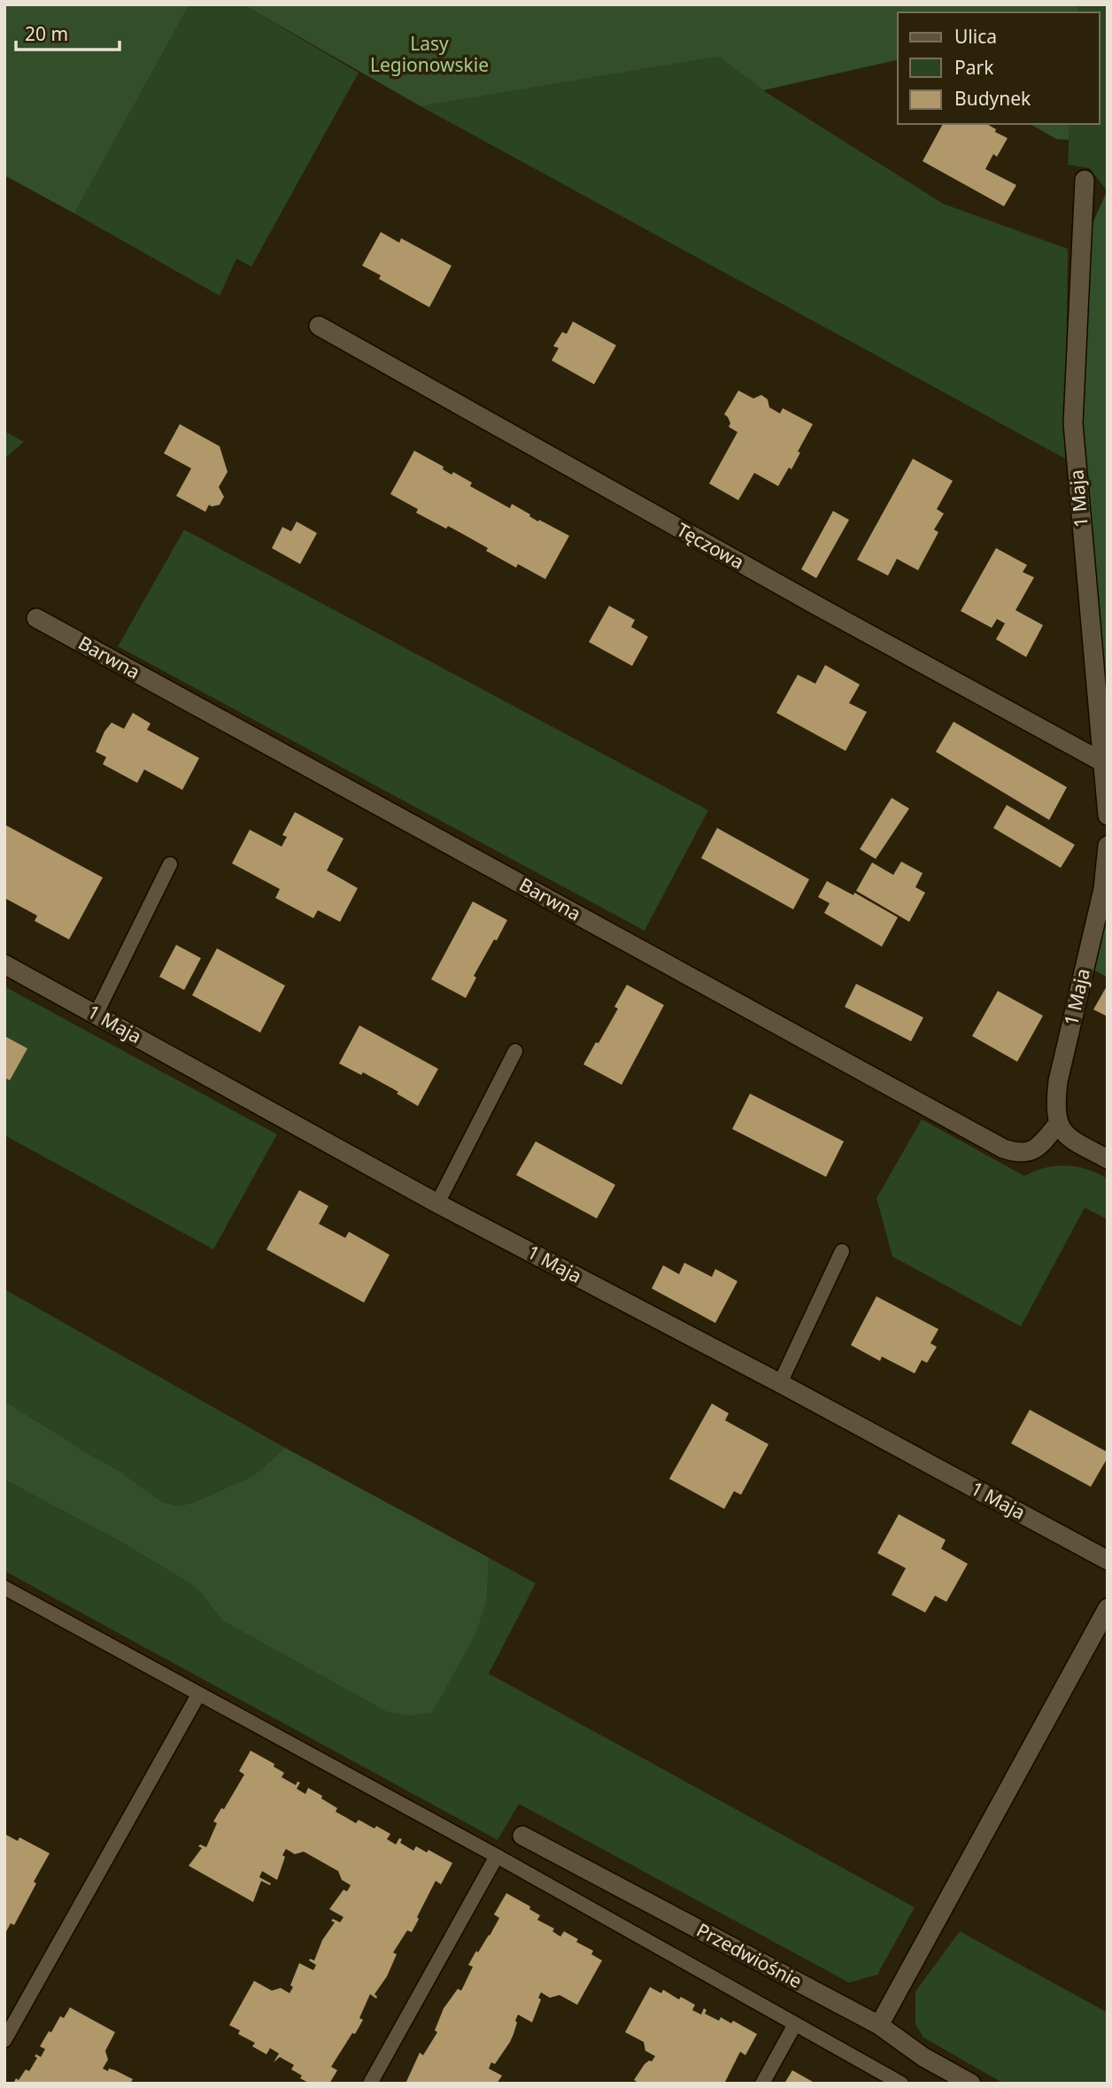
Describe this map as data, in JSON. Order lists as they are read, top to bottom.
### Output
{
  "streets": {
    "street": [
      "1 Maja",
      "Tęczowa",
      "Barwna",
      "Przedwiośnie"
    ]
  },
  "crossings": [
    ["1 Maja", "Tęczowa"],
    ["1 Maja", "Barwna"]
  ],
  "parks": ["Lasy Legionowskie"],
  "legend": ["Ulica", "Park", "Budynek"],
  "scale_bar": "20 m"
}
